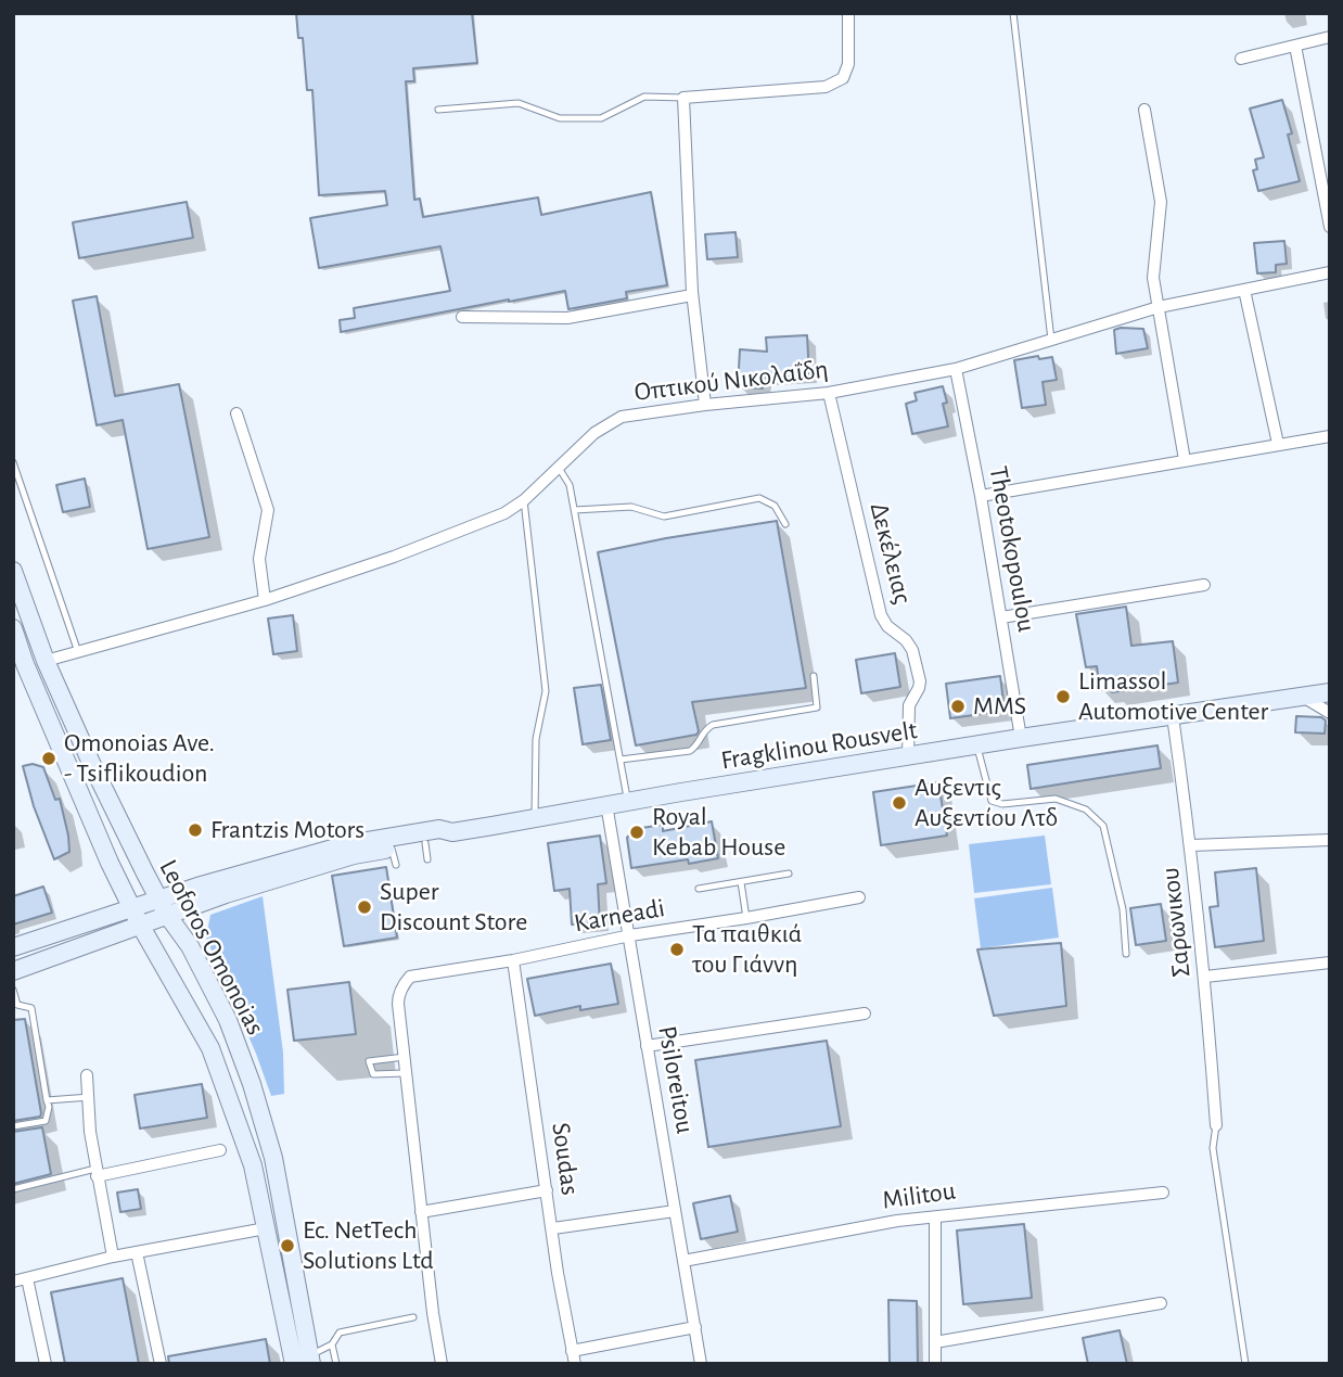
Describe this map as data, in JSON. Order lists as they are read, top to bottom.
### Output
{
  "streets": {
    "main road": ["Fragklinou Rousvelt", "Leoforos Omonoias"],
    "street": [
      "Οπτικού Νικολαΐδη",
      "Theotokopoulou",
      "Δεκέλειας",
      "Karneadi",
      "Σαρωνικου",
      "Psiloreitou",
      "Soudas",
      "Militou"
    ]
  },
  "crossings": [
    ["Οπτικού Νικολαΐδη", "Theotokopoulou"],
    ["Οπτικού Νικολαΐδη", "Δεκέλειας"],
    ["Οπτικού Νικολαΐδη", "Leoforos Omonoias"],
    ["Theotokopoulou", "Fragklinou Rousvelt"],
    ["Δεκέλειας", "Fragklinou Rousvelt"],
    ["Fragklinou Rousvelt", "Σαρωνικου"],
    ["Fragklinou Rousvelt", "Leoforos Omonoias"],
    ["Fragklinou Rousvelt", "Psiloreitou"],
    ["Karneadi", "Psiloreitou"],
    ["Karneadi", "Soudas"],
    ["Psiloreitou", "Militou"]
  ],
  "places": [
    "Limassol Automotive Center",
    "MMS",
    "Omonoias Ave. - Tsiflikoudion",
    "Αυξεντις Αυξεντίου Λτδ",
    "Frantzis Motors",
    "Royal Kebab House",
    "Super Discount Store",
    "Τα παιθκιά του Γιάννη",
    "Ec. NetTech Solutions Ltd"
  ]
}
